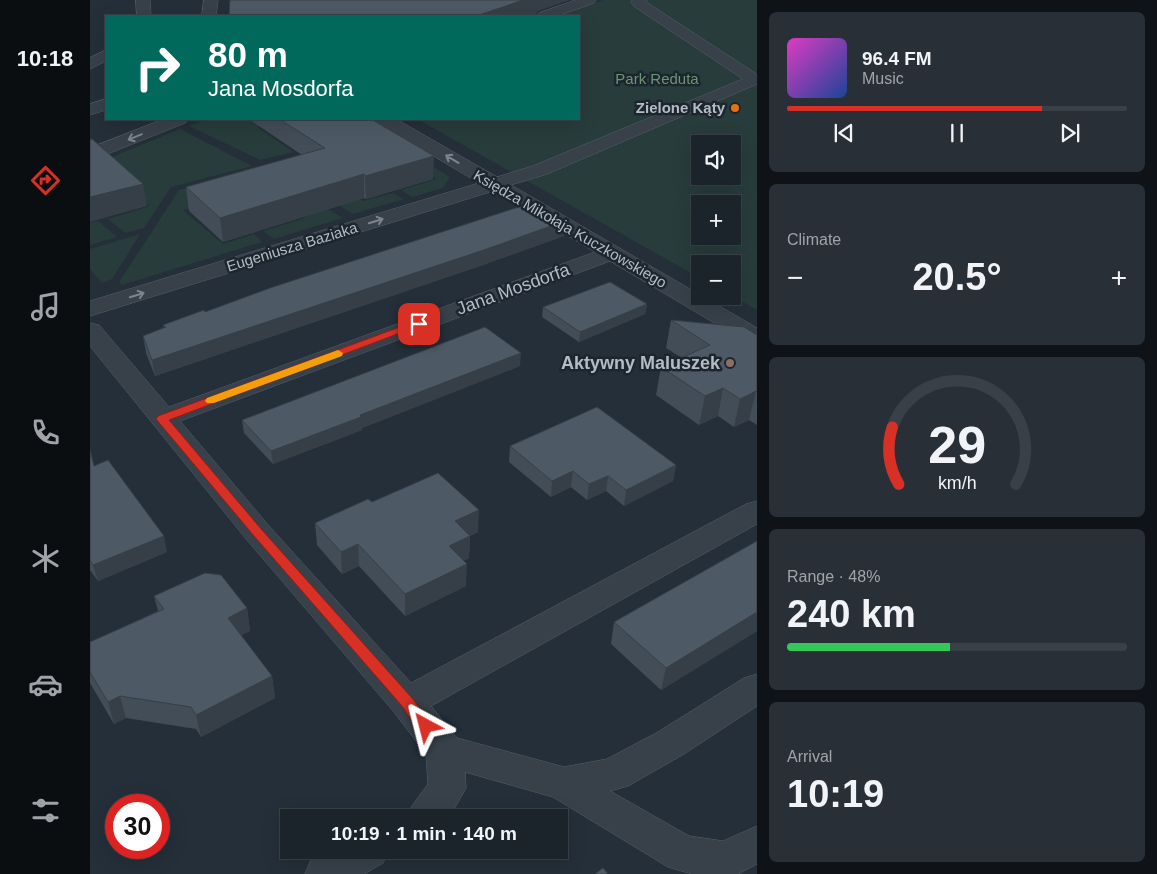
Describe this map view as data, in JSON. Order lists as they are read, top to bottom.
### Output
{
  "streets": {
    "street": ["Księdza Mikołaja Kuczkowskiego", "Eugeniusza Baziaka", "Jana Mosdorfa"]
  },
  "crossings": [
    ["Księdza Mikołaja Kuczkowskiego", "Eugeniusza Baziaka"],
    ["Księdza Mikołaja Kuczkowskiego", "Jana Mosdorfa"]
  ],
  "parks": ["Park Reduta"],
  "places": ["Zielone Kąty", "Aktywny Maluszek"],
  "page": {
    "tabs": "10:18",
    "turn": ["80 m", "Jana Mosdorfa"],
    "song": ["96.4 FM", "Music"],
    "map_buttons": ["+", "−"],
    "tile": [
      "Climate",
      ["Range · 48%", "240 km"],
      ["Arrival", "10:19"]
    ],
    "heat": ["−", "20.5°", "+"],
    "limit": "30",
    "trip": "10:19 · 1 min · 140 m",
    "gauge": ["29", "km/h"]
  }
}
